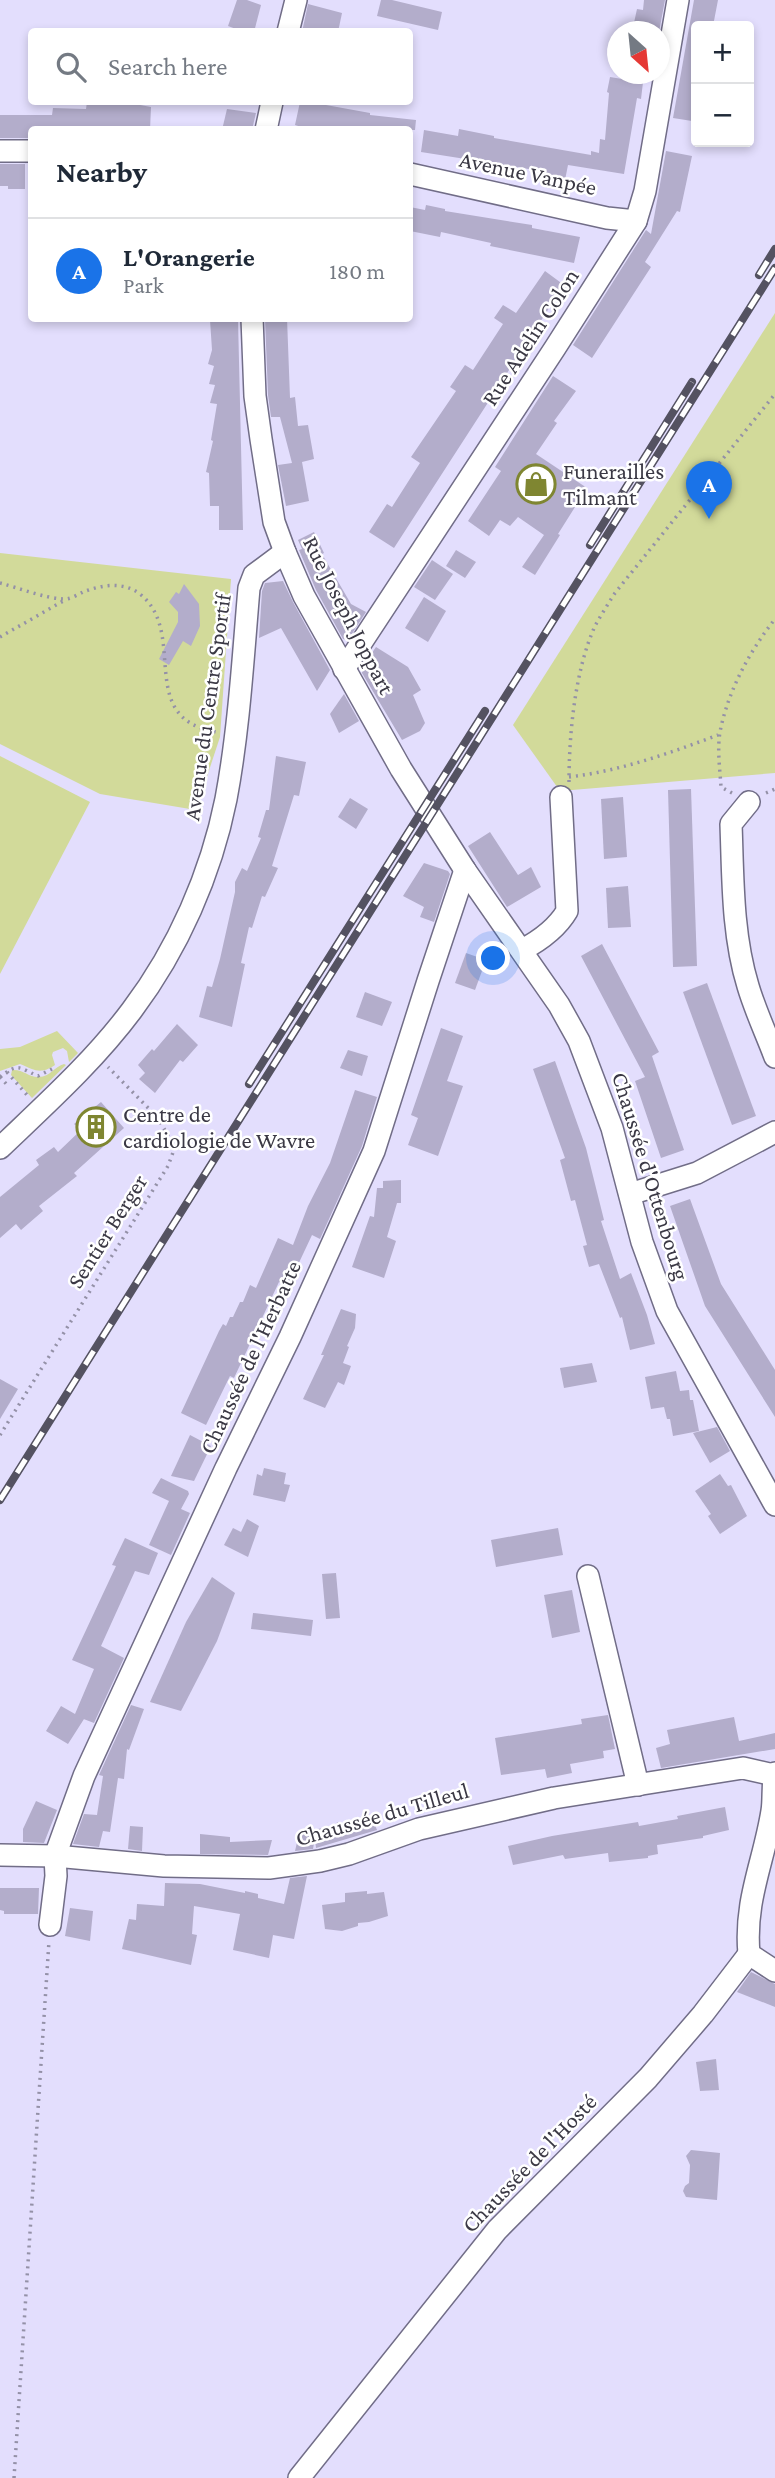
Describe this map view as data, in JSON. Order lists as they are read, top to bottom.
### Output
{
  "streets": {
    "street": [
      "Avenue Vanpée",
      "Rue Adelin Colon",
      "Rue Joseph Joppart",
      "Avenue du Centre Sportif",
      "Chaussée d'Ottenbourg",
      "Chaussée de l'Herbatte",
      "Chaussée du Tilleul",
      "Chaussée de l'Hosté"
    ],
    "path": ["Sentier Berger"]
  },
  "crossings": [
    ["Avenue Vanpée", "Rue Adelin Colon"],
    ["Rue Adelin Colon", "Rue Joseph Joppart"],
    ["Rue Joseph Joppart", "Avenue du Centre Sportif"],
    ["Rue Joseph Joppart", "Chaussée d'Ottenbourg"],
    ["Rue Joseph Joppart", "Chaussée de l'Herbatte"],
    ["Avenue du Centre Sportif", "Sentier Berger"],
    ["Chaussée d'Ottenbourg", "Chaussée de l'Herbatte"],
    ["Chaussée de l'Herbatte", "Chaussée du Tilleul"]
  ],
  "places": {
    "shop": ["Funerailles Tilmant"],
    "building": ["Centre de cardiologie de Wavre"]
  },
  "north": "bottom right",
  "page": {
    "map_buttons": ["+", "−"],
    "search": "Search here",
    "heading": "Nearby",
    "list": [
      {
        "mark": "A",
        "name": "L'Orangerie",
        "note": "Park",
        "value": "180 m"
      }
    ],
    "pins": "A"
  }
}
